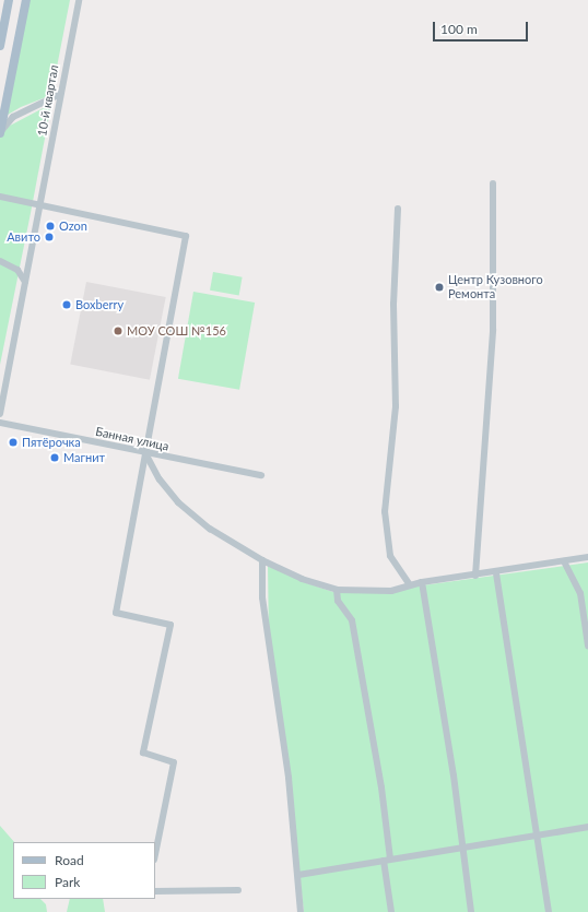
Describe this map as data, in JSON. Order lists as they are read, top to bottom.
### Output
{
  "streets": {
    "street": ["10-й квартал", "Банная улица"]
  },
  "places": [
    "Ozon",
    "Авито",
    "Центр Кузовного Ремонта",
    "Boxberry",
    "МОУ СОШ №156",
    "Пятёрочка",
    "Магнит"
  ],
  "legend": ["Road", "Park"],
  "scale_bar": "100 m"
}
